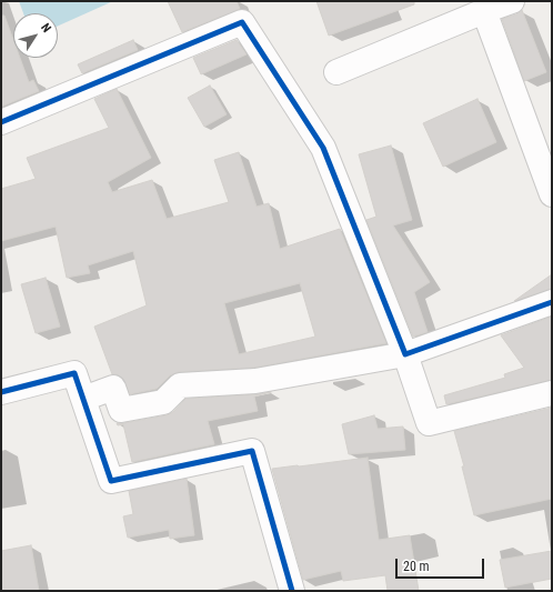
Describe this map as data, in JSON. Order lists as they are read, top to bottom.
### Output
{
  "scale_bar": "20 m",
  "north": "top right"
}
